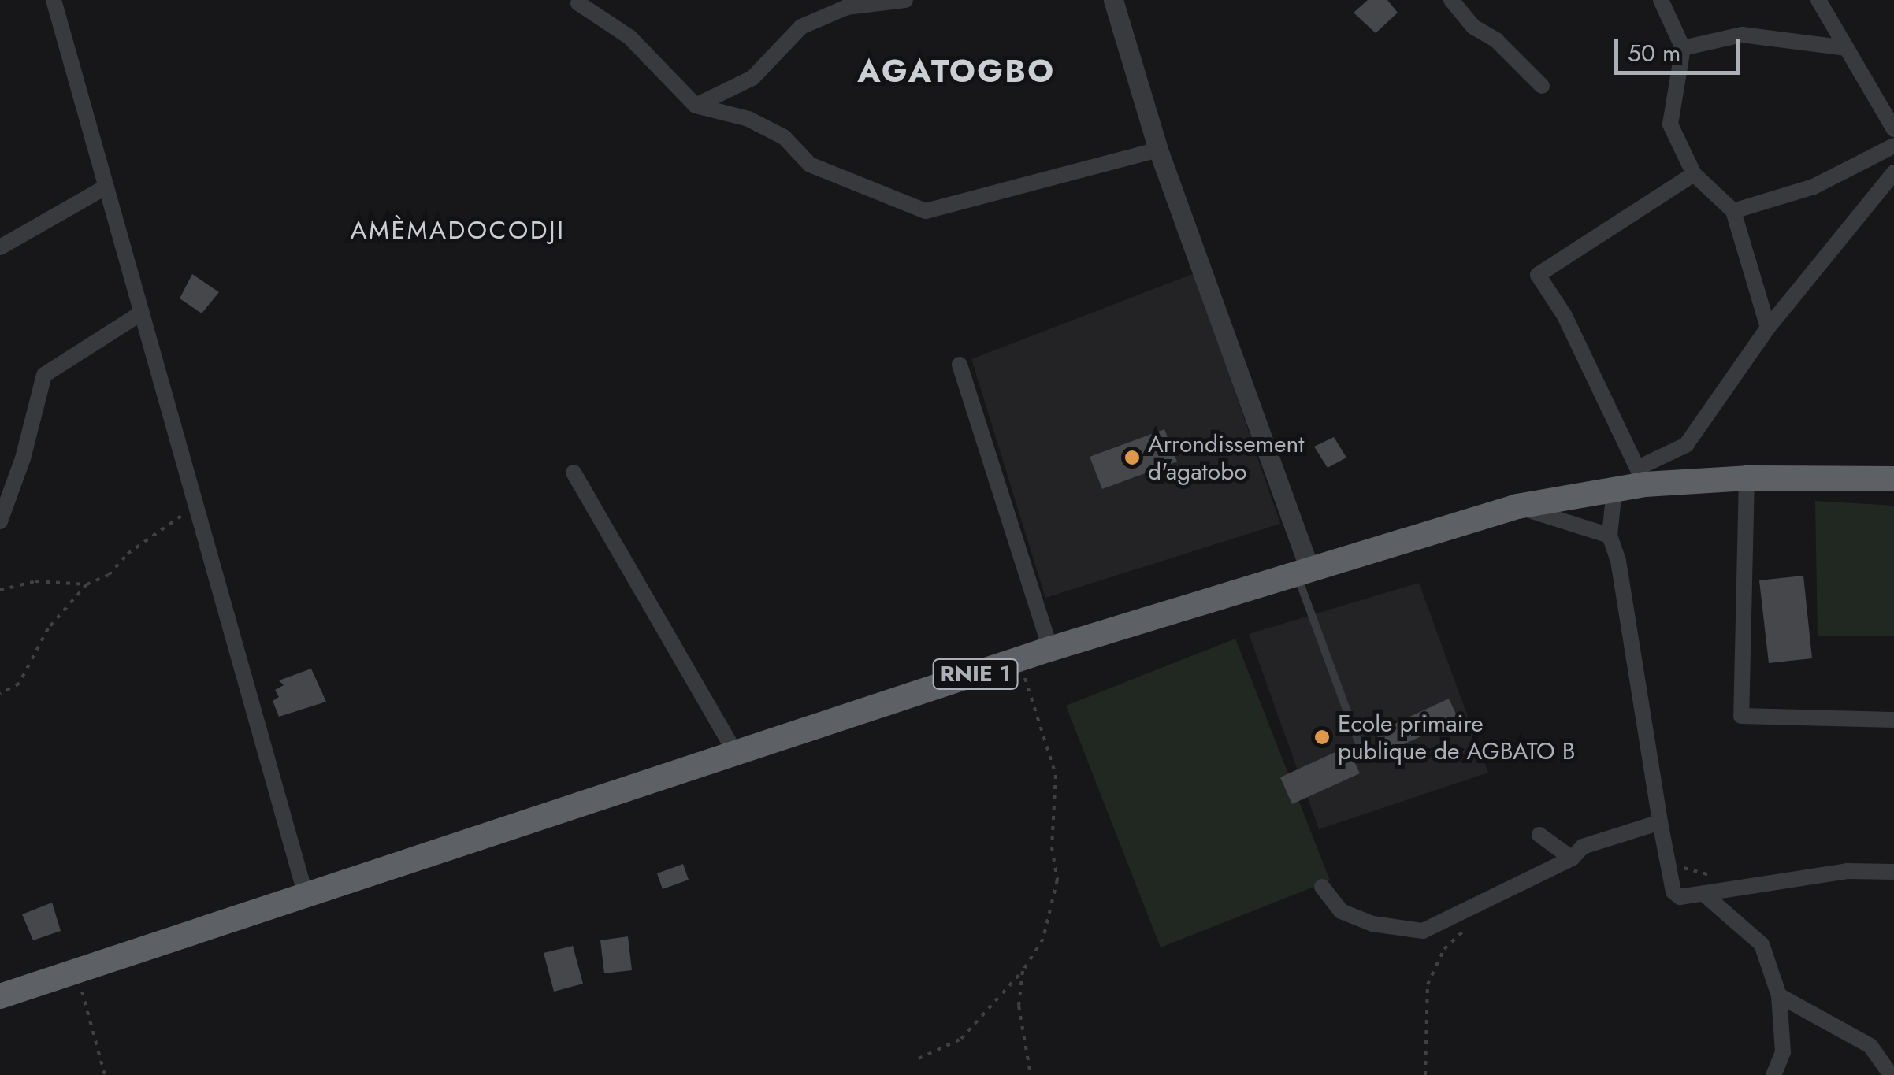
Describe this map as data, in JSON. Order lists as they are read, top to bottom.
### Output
{
  "streets": {
    "highway": ["RNIE 1"]
  },
  "districts": ["AGATOGBO", "AMÈMADOCODJI"],
  "places": ["Arrondissement d'agatobo", "Ecole primaire publique de AGBATO B"],
  "scale_bar": "50 m"
}
